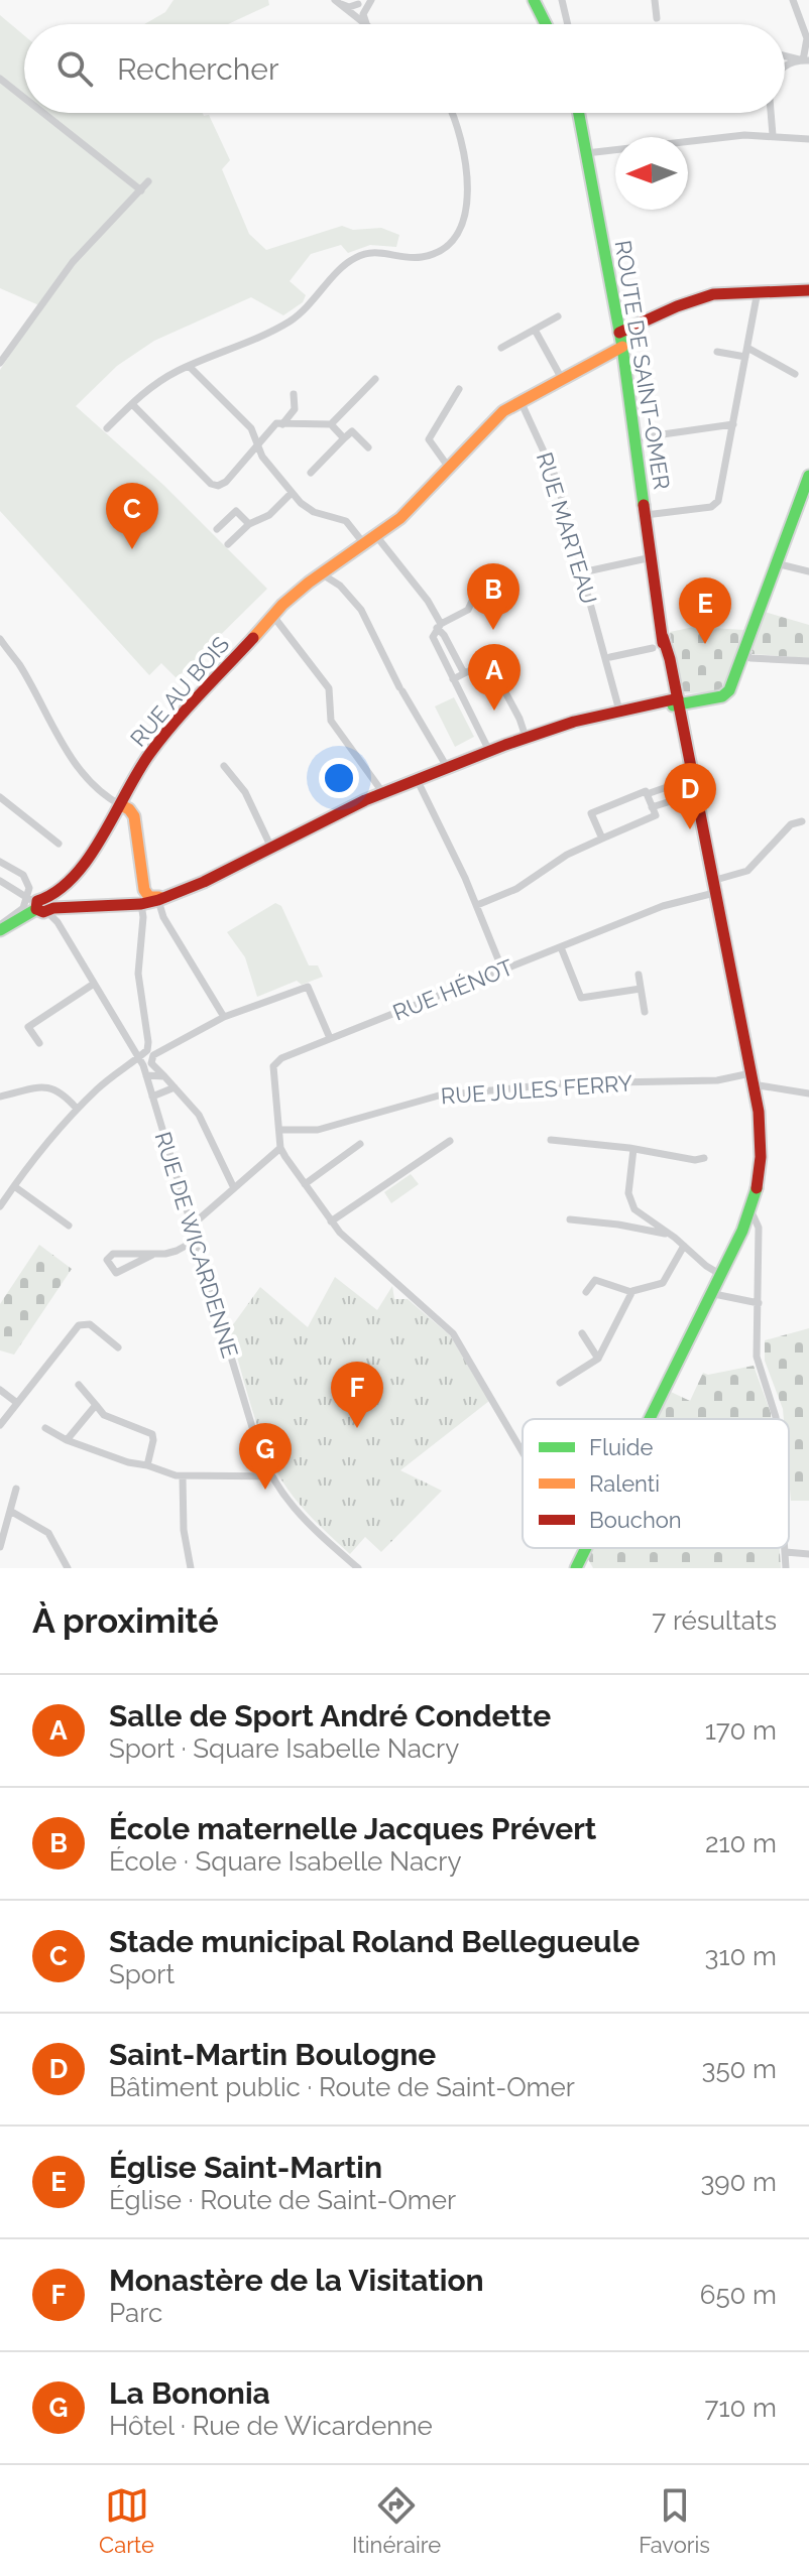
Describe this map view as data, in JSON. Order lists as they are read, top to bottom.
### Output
{
  "streets": {
    "main road": ["ROUTE DE SAINT-OMER", "RUE AU BOIS"],
    "street": [
      "RUE MARTEAU",
      "RUE HÉNOT",
      "RUE JULES FERRY",
      "RUE DE WICARDENNE"
    ]
  },
  "crossings": [
    ["ROUTE DE SAINT-OMER", "RUE AU BOIS"],
    ["ROUTE DE SAINT-OMER", "RUE HÉNOT"],
    ["ROUTE DE SAINT-OMER", "RUE JULES FERRY"],
    ["RUE MARTEAU", "RUE AU BOIS"],
    ["RUE AU BOIS", "RUE DE WICARDENNE"],
    ["RUE HÉNOT", "RUE JULES FERRY"]
  ],
  "legend": ["Fluide", "Ralenti", "Bouchon"],
  "north": "left",
  "page": {
    "search": "Rechercher",
    "pins": [
      "C",
      "B",
      "E",
      "A",
      "D",
      "F",
      "G"
    ],
    "heading": ["À proximité", "7 résultats"],
    "list": [
      {
        "mark": "A",
        "name": "Salle de Sport André Condette",
        "note": "Sport · Square Isabelle Nacry",
        "value": "170 m"
      },
      {
        "mark": "B",
        "name": "École maternelle Jacques Prévert",
        "note": "École · Square Isabelle Nacry",
        "value": "210 m"
      },
      {
        "mark": "C",
        "name": "Stade municipal Roland Bellegueule",
        "note": "Sport",
        "value": "310 m"
      },
      {
        "mark": "D",
        "name": "Saint-Martin Boulogne",
        "note": "Bâtiment public · Route de Saint-Omer",
        "value": "350 m"
      },
      {
        "mark": "E",
        "name": "Église Saint-Martin",
        "note": "Église · Route de Saint-Omer",
        "value": "390 m"
      },
      {
        "mark": "F",
        "name": "Monastère de la Visitation",
        "note": "Parc",
        "value": "650 m"
      },
      {
        "mark": "G",
        "name": "La Bononia",
        "note": "Hôtel · Rue de Wicardenne",
        "value": "710 m"
      }
    ],
    "nav": ["Carte", "Itinéraire", "Favoris"]
  }
}
